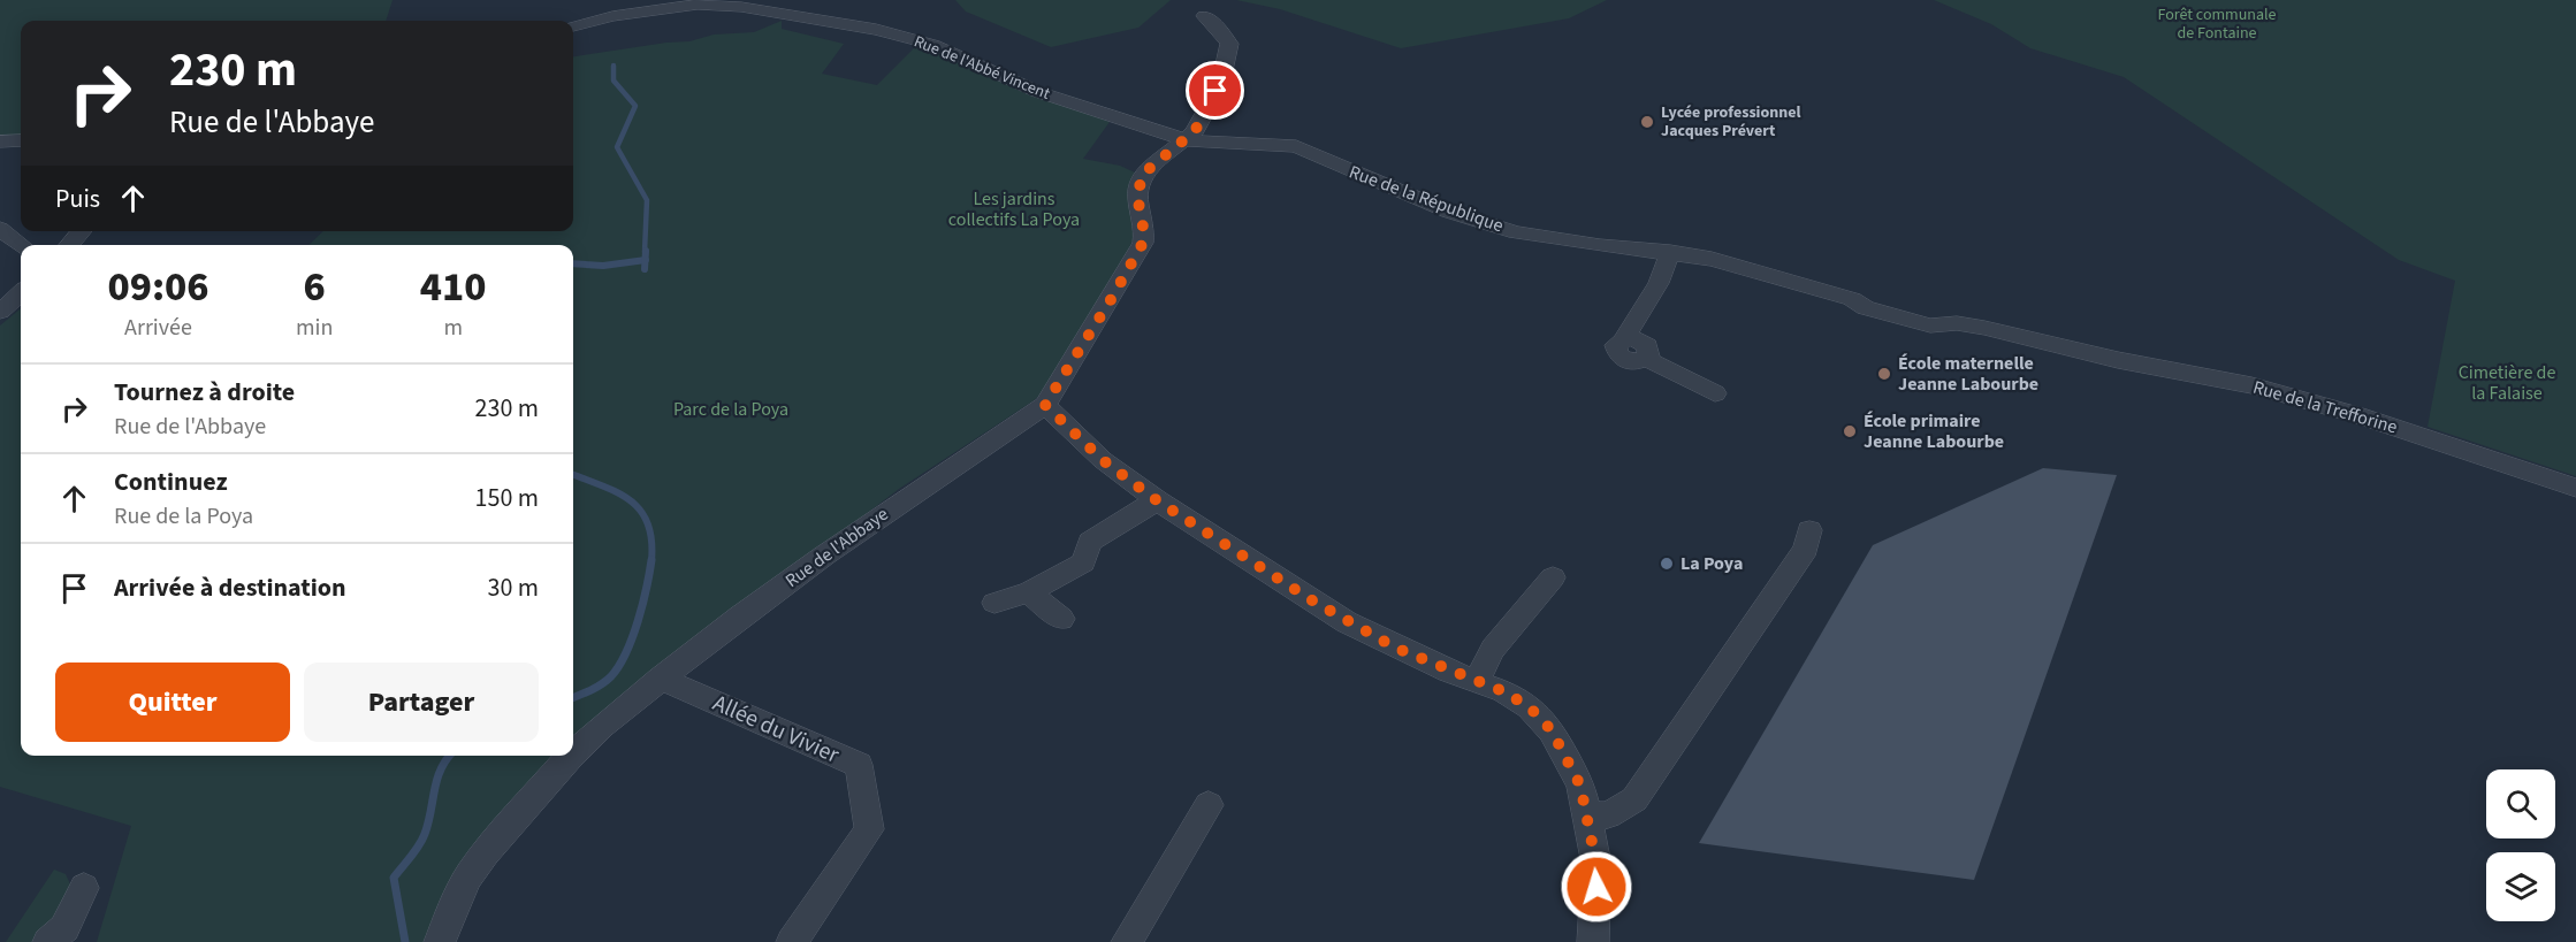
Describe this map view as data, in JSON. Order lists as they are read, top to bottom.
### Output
{
  "streets": {
    "street": [
      "Rue de l'Abbé Vincent",
      "Rue de la République",
      "Rue de la Trefforine",
      "Rue de l'Abbaye",
      "Allée du Vivier"
    ]
  },
  "crossings": [
    ["Rue de l'Abbé Vincent", "Rue de la République"],
    ["Rue de l'Abbé Vincent", "Rue de l'Abbaye"],
    ["Rue de la République", "Rue de la Trefforine"],
    ["Rue de la République", "Rue de l'Abbaye"],
    ["Rue de l'Abbaye", "Allée du Vivier"]
  ],
  "parks": [
    "Forêt communale de Fontaine",
    "Les jardins collectifs La Poya",
    "Cimetière de la Falaise",
    "Parc de la Poya"
  ],
  "places": [
    "Lycée professionnel Jacques Prévert",
    "École maternelle Jeanne Labourbe",
    "École primaire Jeanne Labourbe",
    "La Poya"
  ],
  "page": {
    "turn": ["230 m", "Rue de l'Abbaye"],
    "then": "Puis",
    "eta": [
      "09:06",
      "Arrivée",
      "6",
      "min",
      "410",
      "m"
    ],
    "list": [
      {
        "name": "Tournez à droite",
        "note": "Rue de l'Abbaye",
        "value": "230 m"
      },
      {
        "name": "Continuez",
        "note": "Rue de la Poya",
        "value": "150 m"
      },
      {
        "name": "Arrivée à destination",
        "value": "30 m"
      }
    ],
    "buttons": ["Quitter", "Partager"]
  }
}
